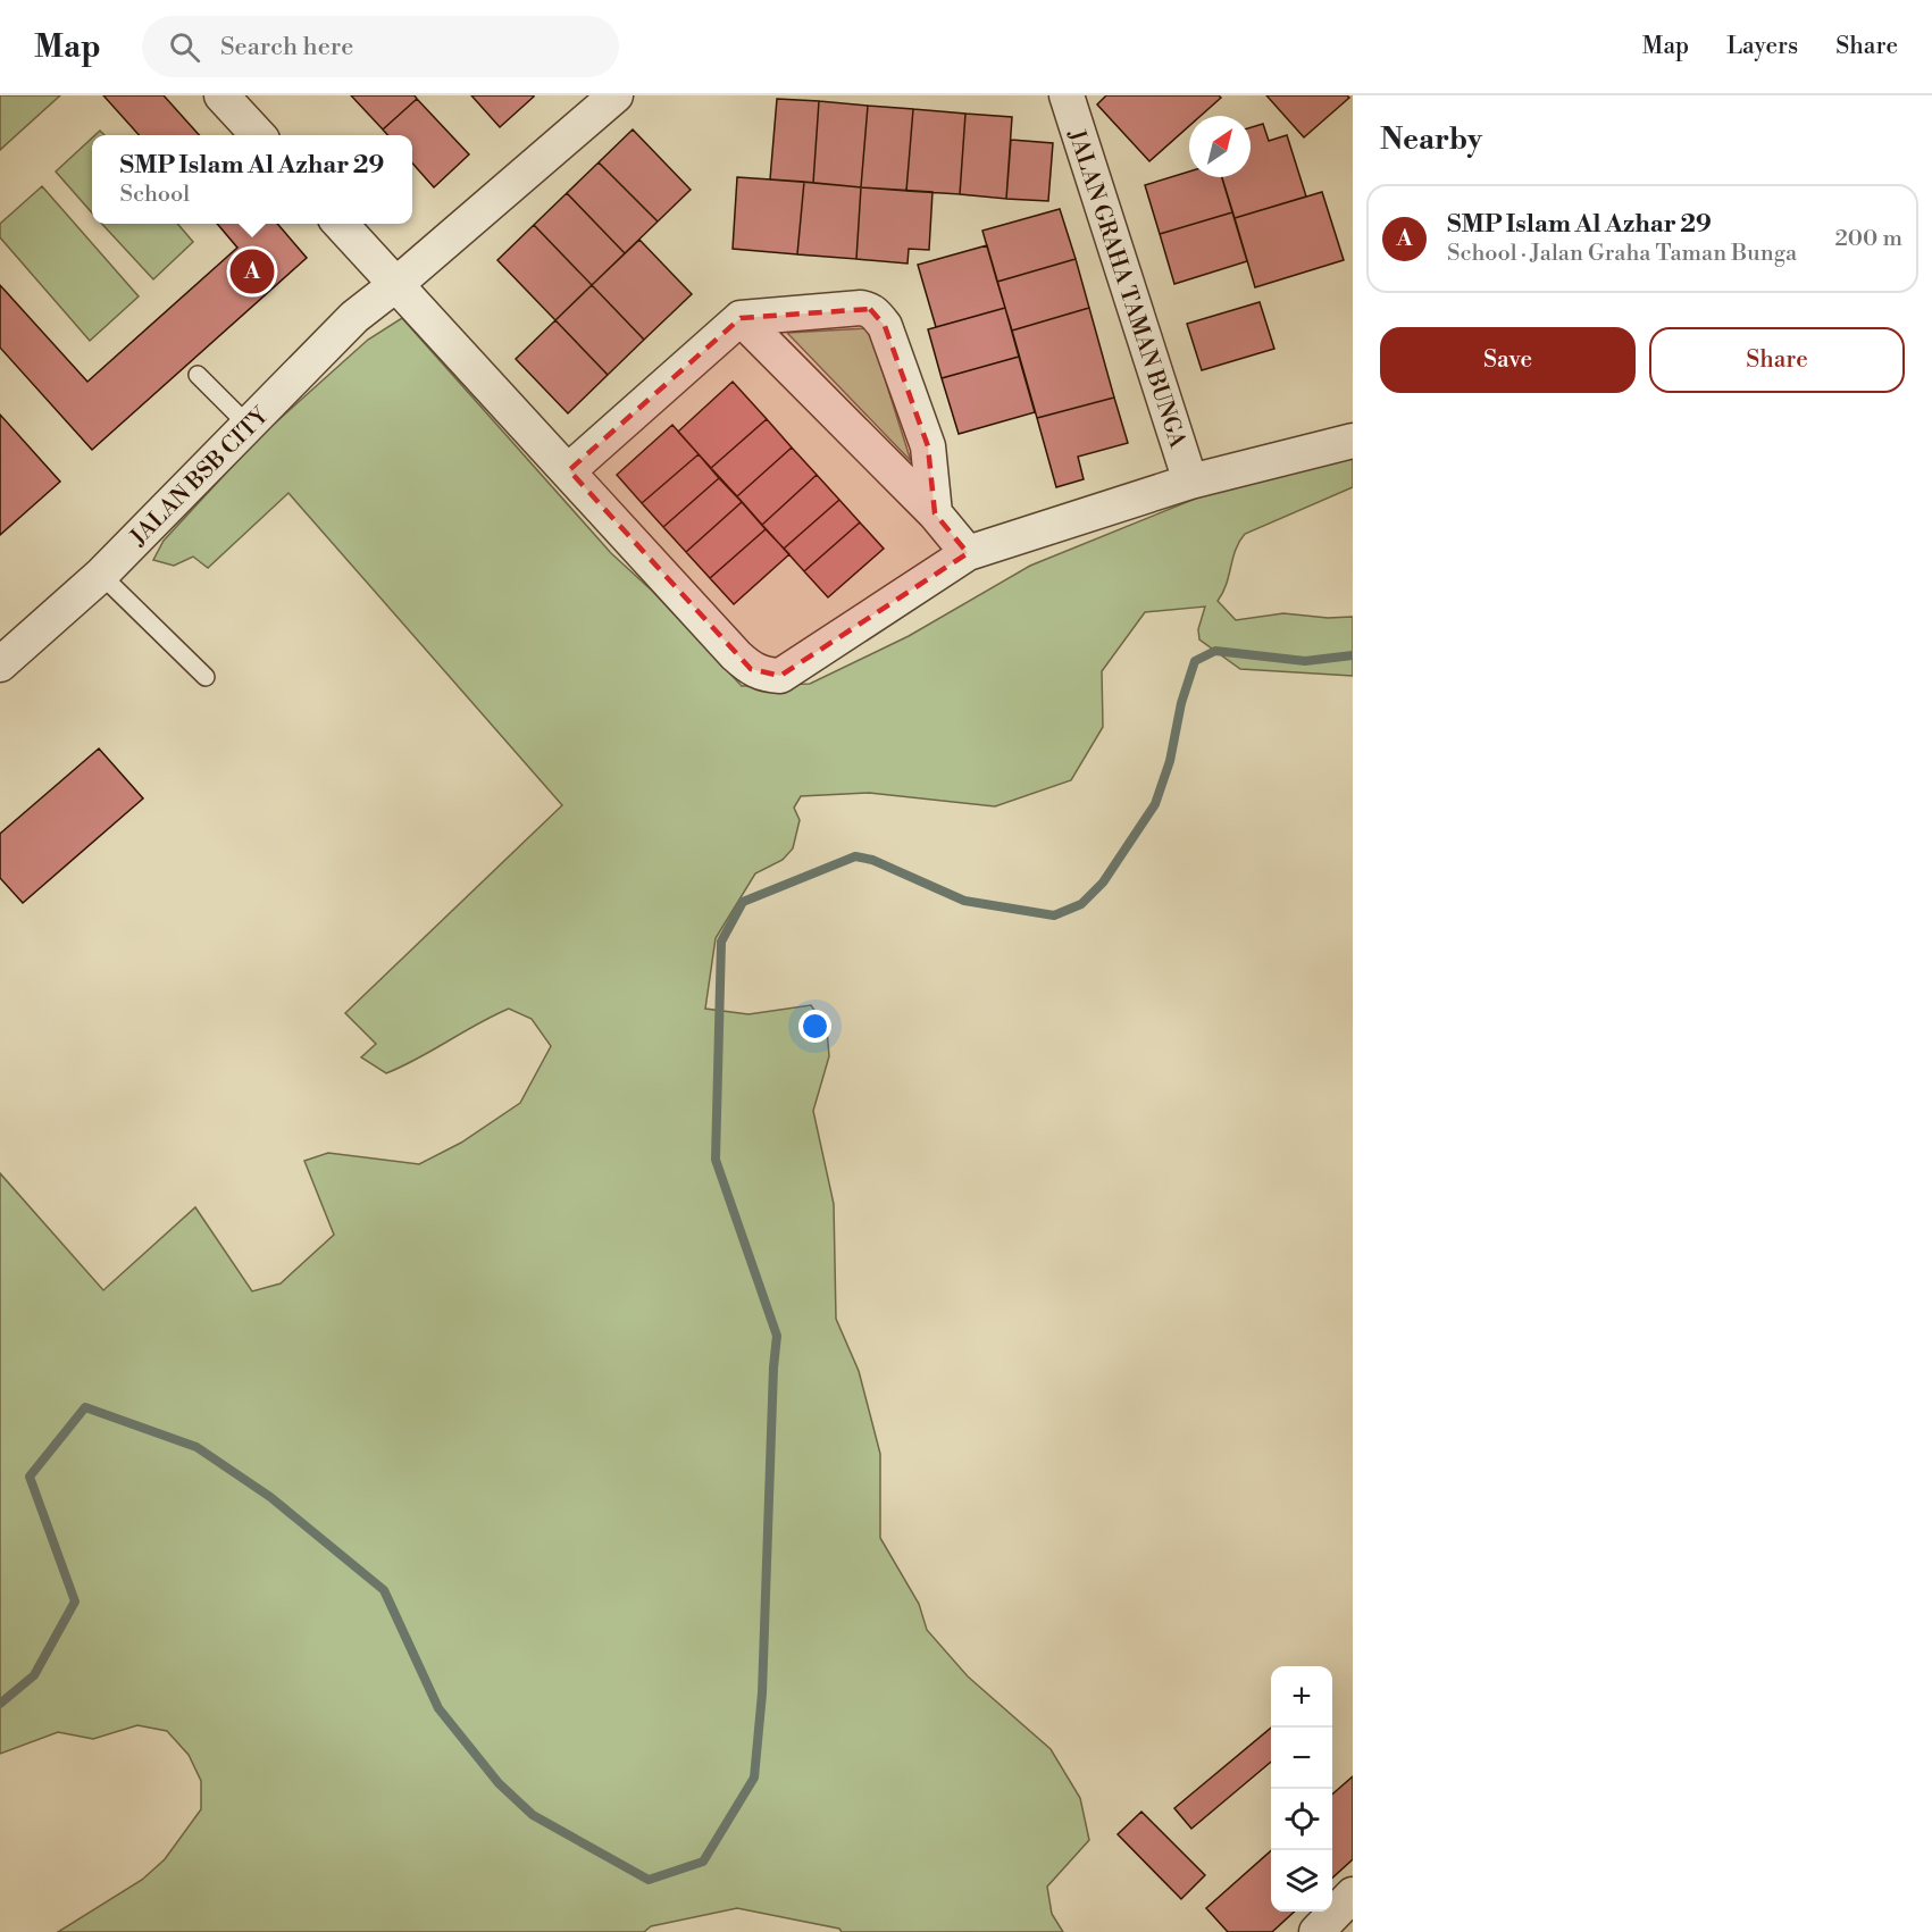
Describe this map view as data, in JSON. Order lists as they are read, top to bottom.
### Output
{
  "streets": {
    "street": ["JALAN GRAHA TAMAN BUNGA", "JALAN BSB CITY"]
  },
  "north": "top right",
  "page": {
    "header": "Map",
    "search": "Search here",
    "nav": ["Map", "Layers", "Share"],
    "heading": "Nearby",
    "popup": ["SMP Islam Al Azhar 29", "School"],
    "list": [
      {
        "mark": "A",
        "name": "SMP Islam Al Azhar 29",
        "note": "School · Jalan Graha Taman Bunga",
        "value": "200 m"
      }
    ],
    "pins": "A",
    "buttons": ["Save", "Share"],
    "map_buttons": ["+", "−"]
  }
}
